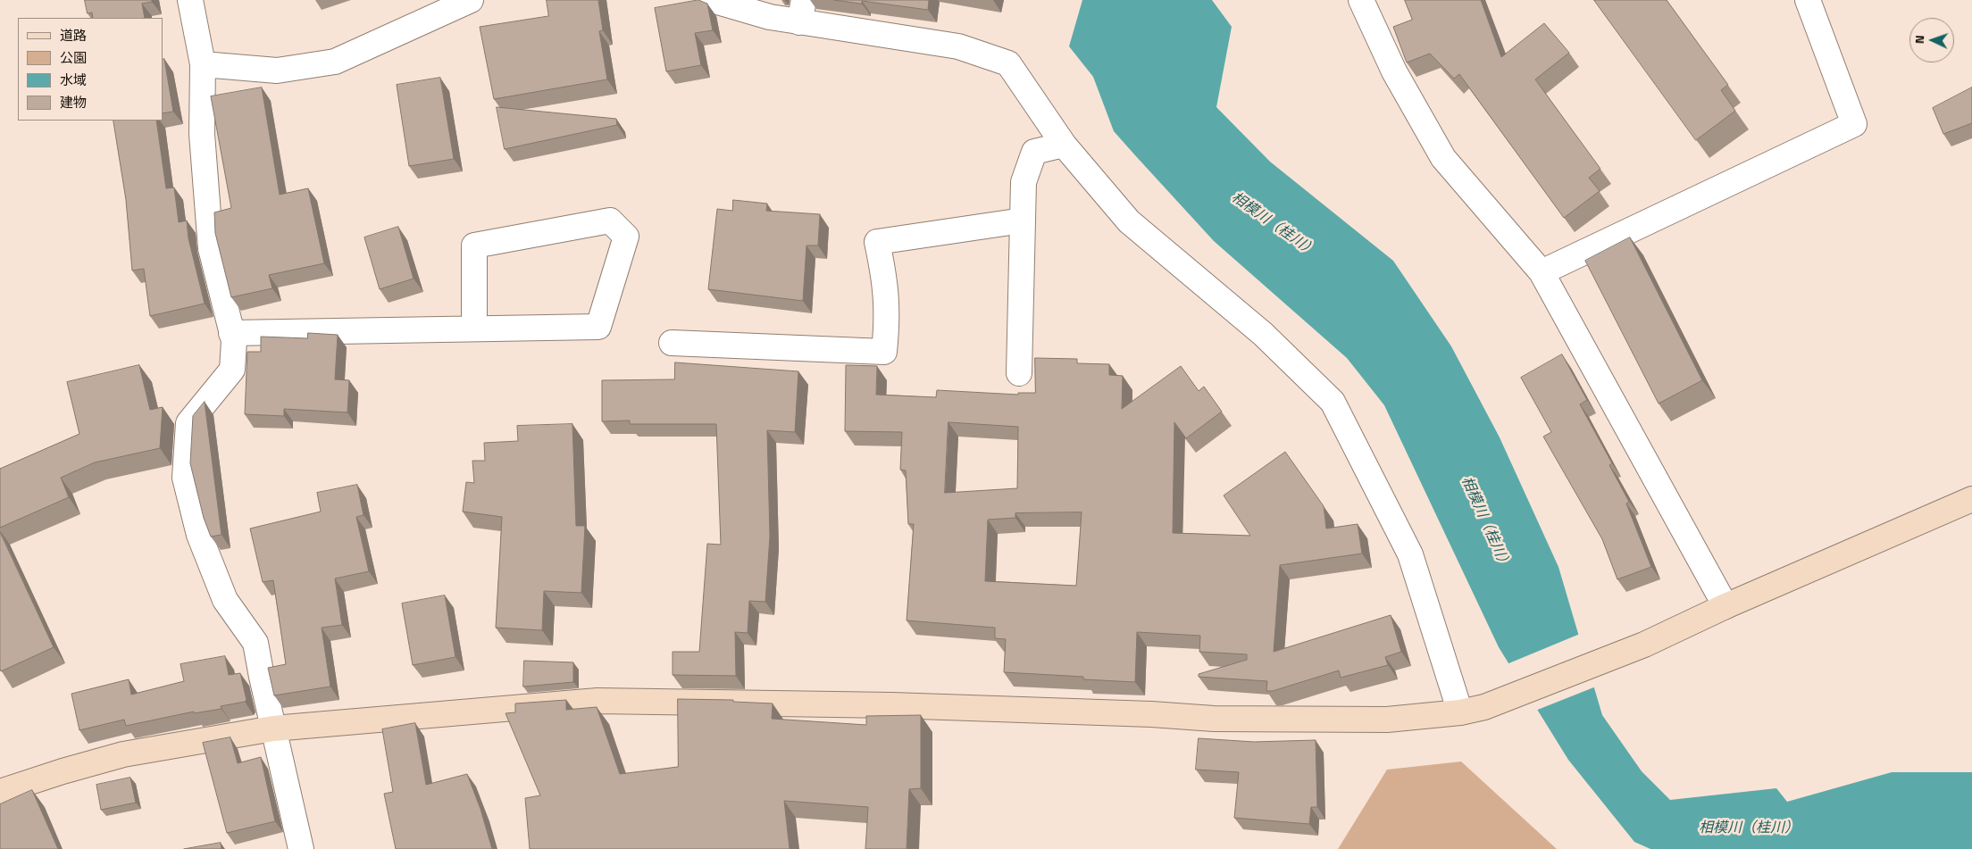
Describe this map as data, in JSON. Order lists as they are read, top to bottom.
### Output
{
  "water": ["相模川（桂川）"],
  "legend": [
    "道路",
    "公園",
    "水域",
    "建物"
  ],
  "north": "left"
}
